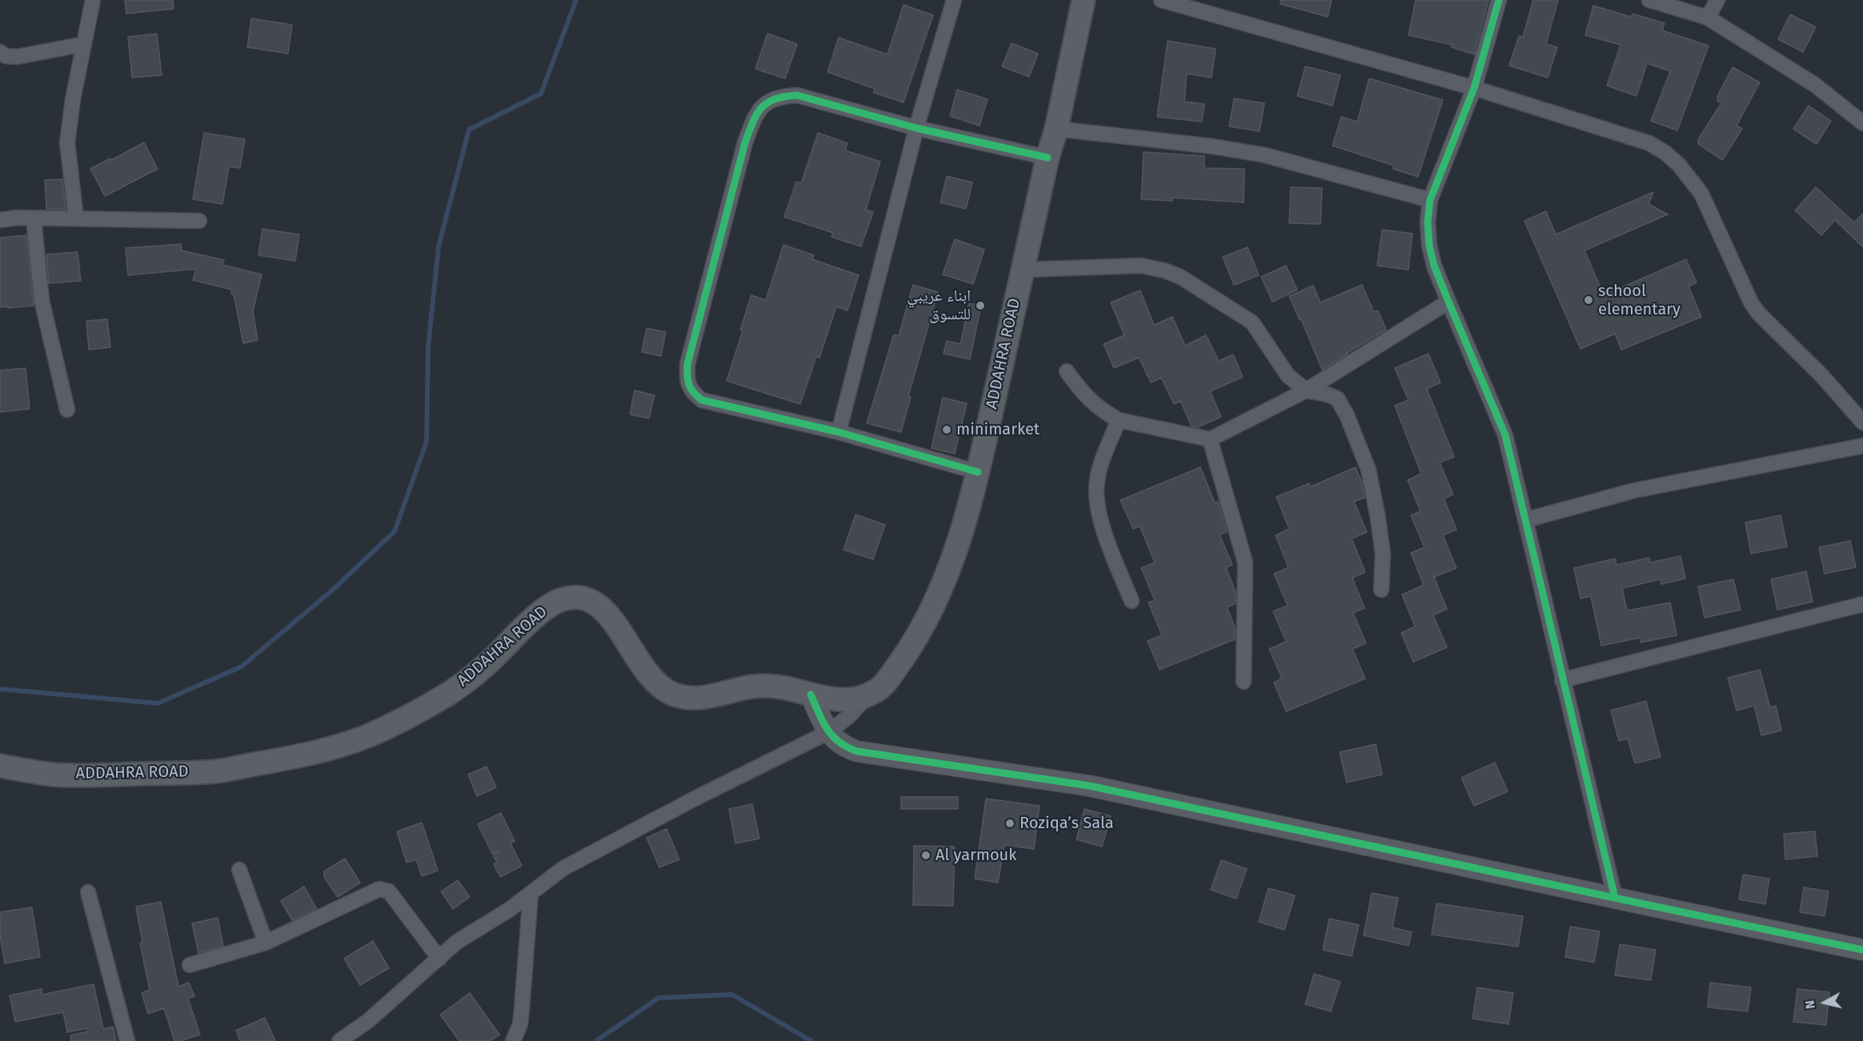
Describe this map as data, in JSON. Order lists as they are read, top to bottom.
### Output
{
  "streets": {
    "main road": ["ADDAHRA ROAD"]
  },
  "places": [
    "school elementary",
    "ابناء عريبي للتسوق",
    "minimarket",
    "Roziqa’s Sala",
    "Al yarmouk"
  ],
  "north": "left"
}
